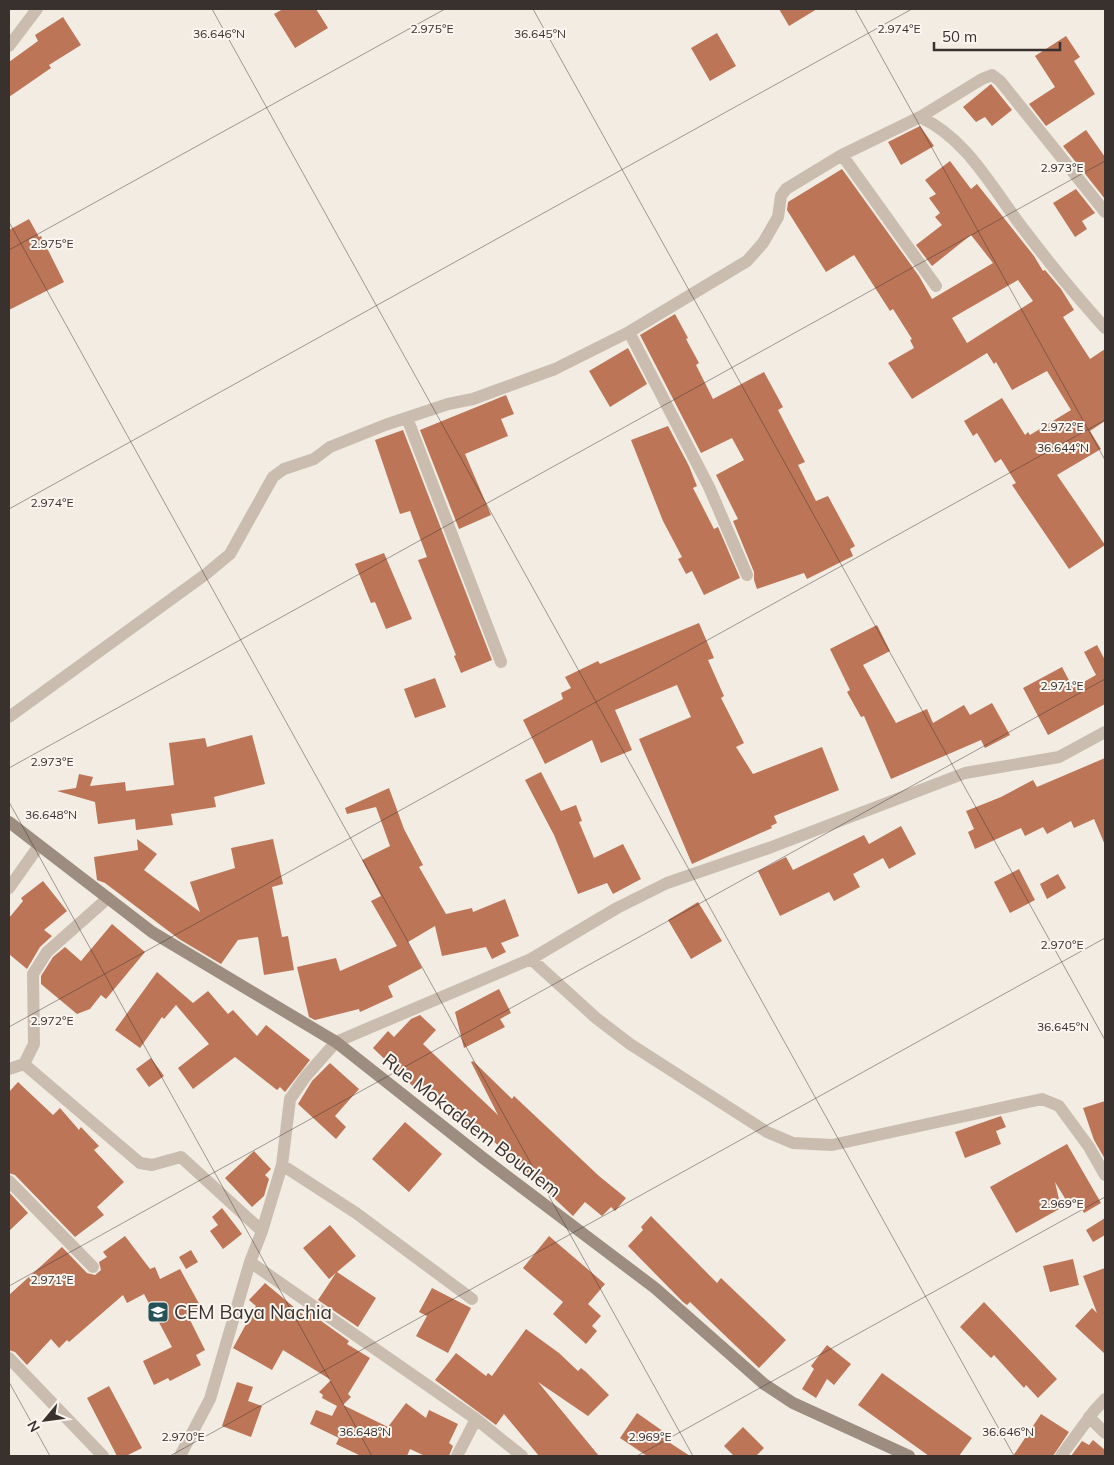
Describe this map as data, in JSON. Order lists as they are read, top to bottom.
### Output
{
  "streets": {
    "street": ["Rue Mokaddem Boualem"]
  },
  "places": {
    "school or university": ["CEM Baya Nachia"]
  },
  "scale_bar": "50 m",
  "north": "bottom left",
  "coordinates": [
    "2.975°E",
    "2.974°E",
    "36.646°N",
    "36.645°N",
    "2.973°E",
    "2.972°E",
    "36.644°N",
    "2.971°E",
    "36.648°N",
    "2.970°E",
    "2.969°E"
  ]
}
